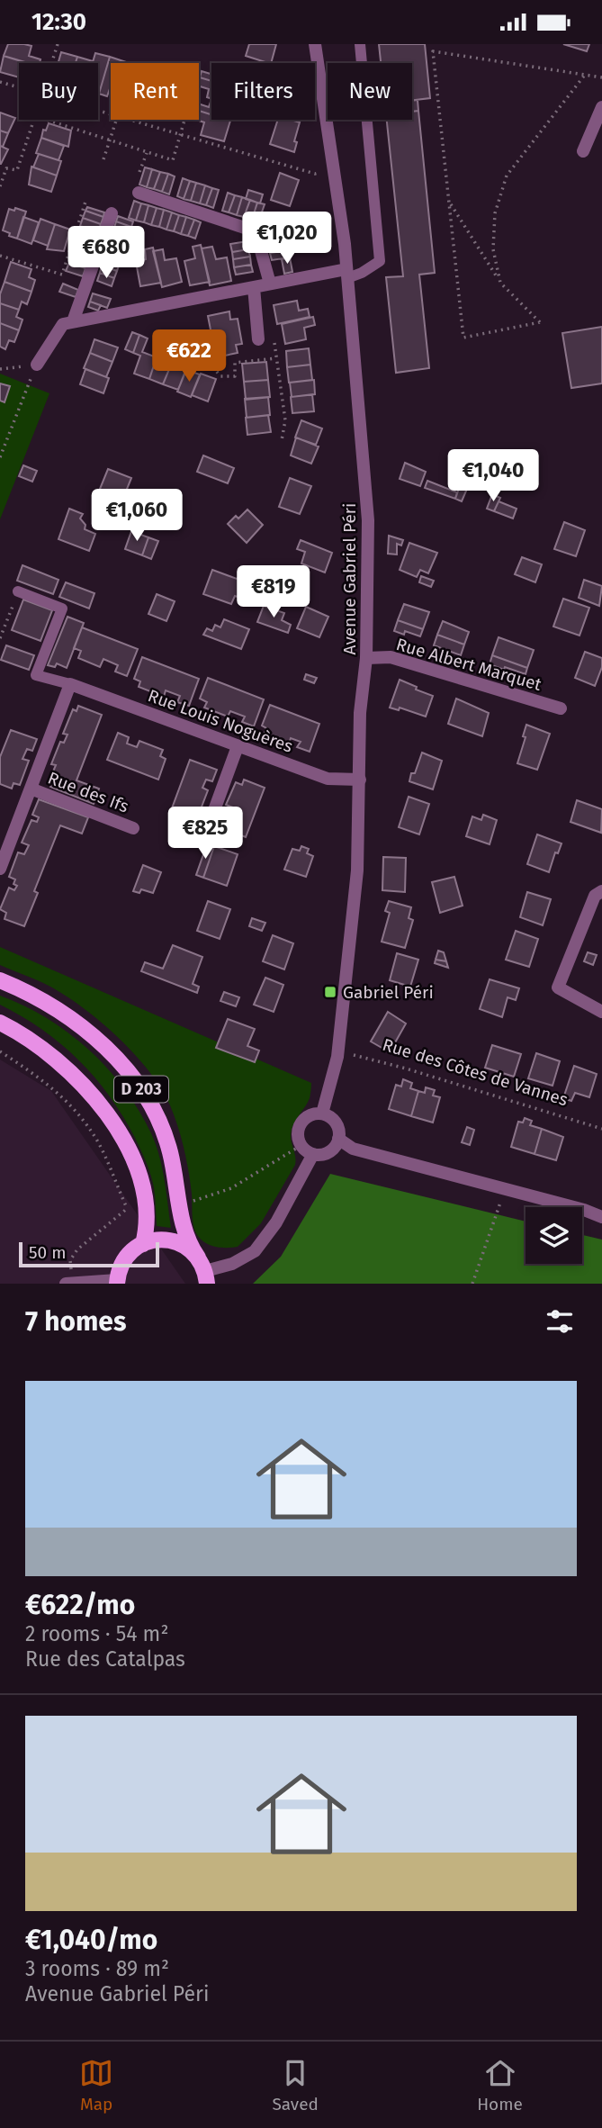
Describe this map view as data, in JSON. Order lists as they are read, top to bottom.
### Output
{
  "streets": {
    "main road": ["D 203"],
    "street": [
      "Avenue Gabriel Péri",
      "Rue Albert Marquet",
      "Rue Louis Noguères",
      "Rue des Ifs"
    ],
    "path": ["Rue des Côtes de Vannes"]
  },
  "crossings": [
    ["Avenue Gabriel Péri", "Rue Albert Marquet"],
    ["Avenue Gabriel Péri", "Rue Louis Noguères"],
    ["Avenue Gabriel Péri", "Rue des Côtes de Vannes"]
  ],
  "places": {
    "transit": ["Gabriel Péri"]
  },
  "scale_bar": "50 m",
  "page": {
    "status": "12:30",
    "chip": [
      "Buy",
      "Rent",
      "Filters",
      "New"
    ],
    "price": [
      "€1,020",
      "€680",
      "€622",
      "€1,040",
      "€1,060",
      "€819",
      "€825"
    ],
    "scale": "50 m",
    "heading": "7 homes",
    "list": [
      {
        "name": "€622/mo",
        "note": "2 rooms · 54 m² · Rue des Catalpas"
      },
      {
        "name": "€1,040/mo",
        "note": "3 rooms · 89 m² · Avenue Gabriel Péri"
      }
    ],
    "tabs": ["Map", "Saved", "Home"]
  }
}
